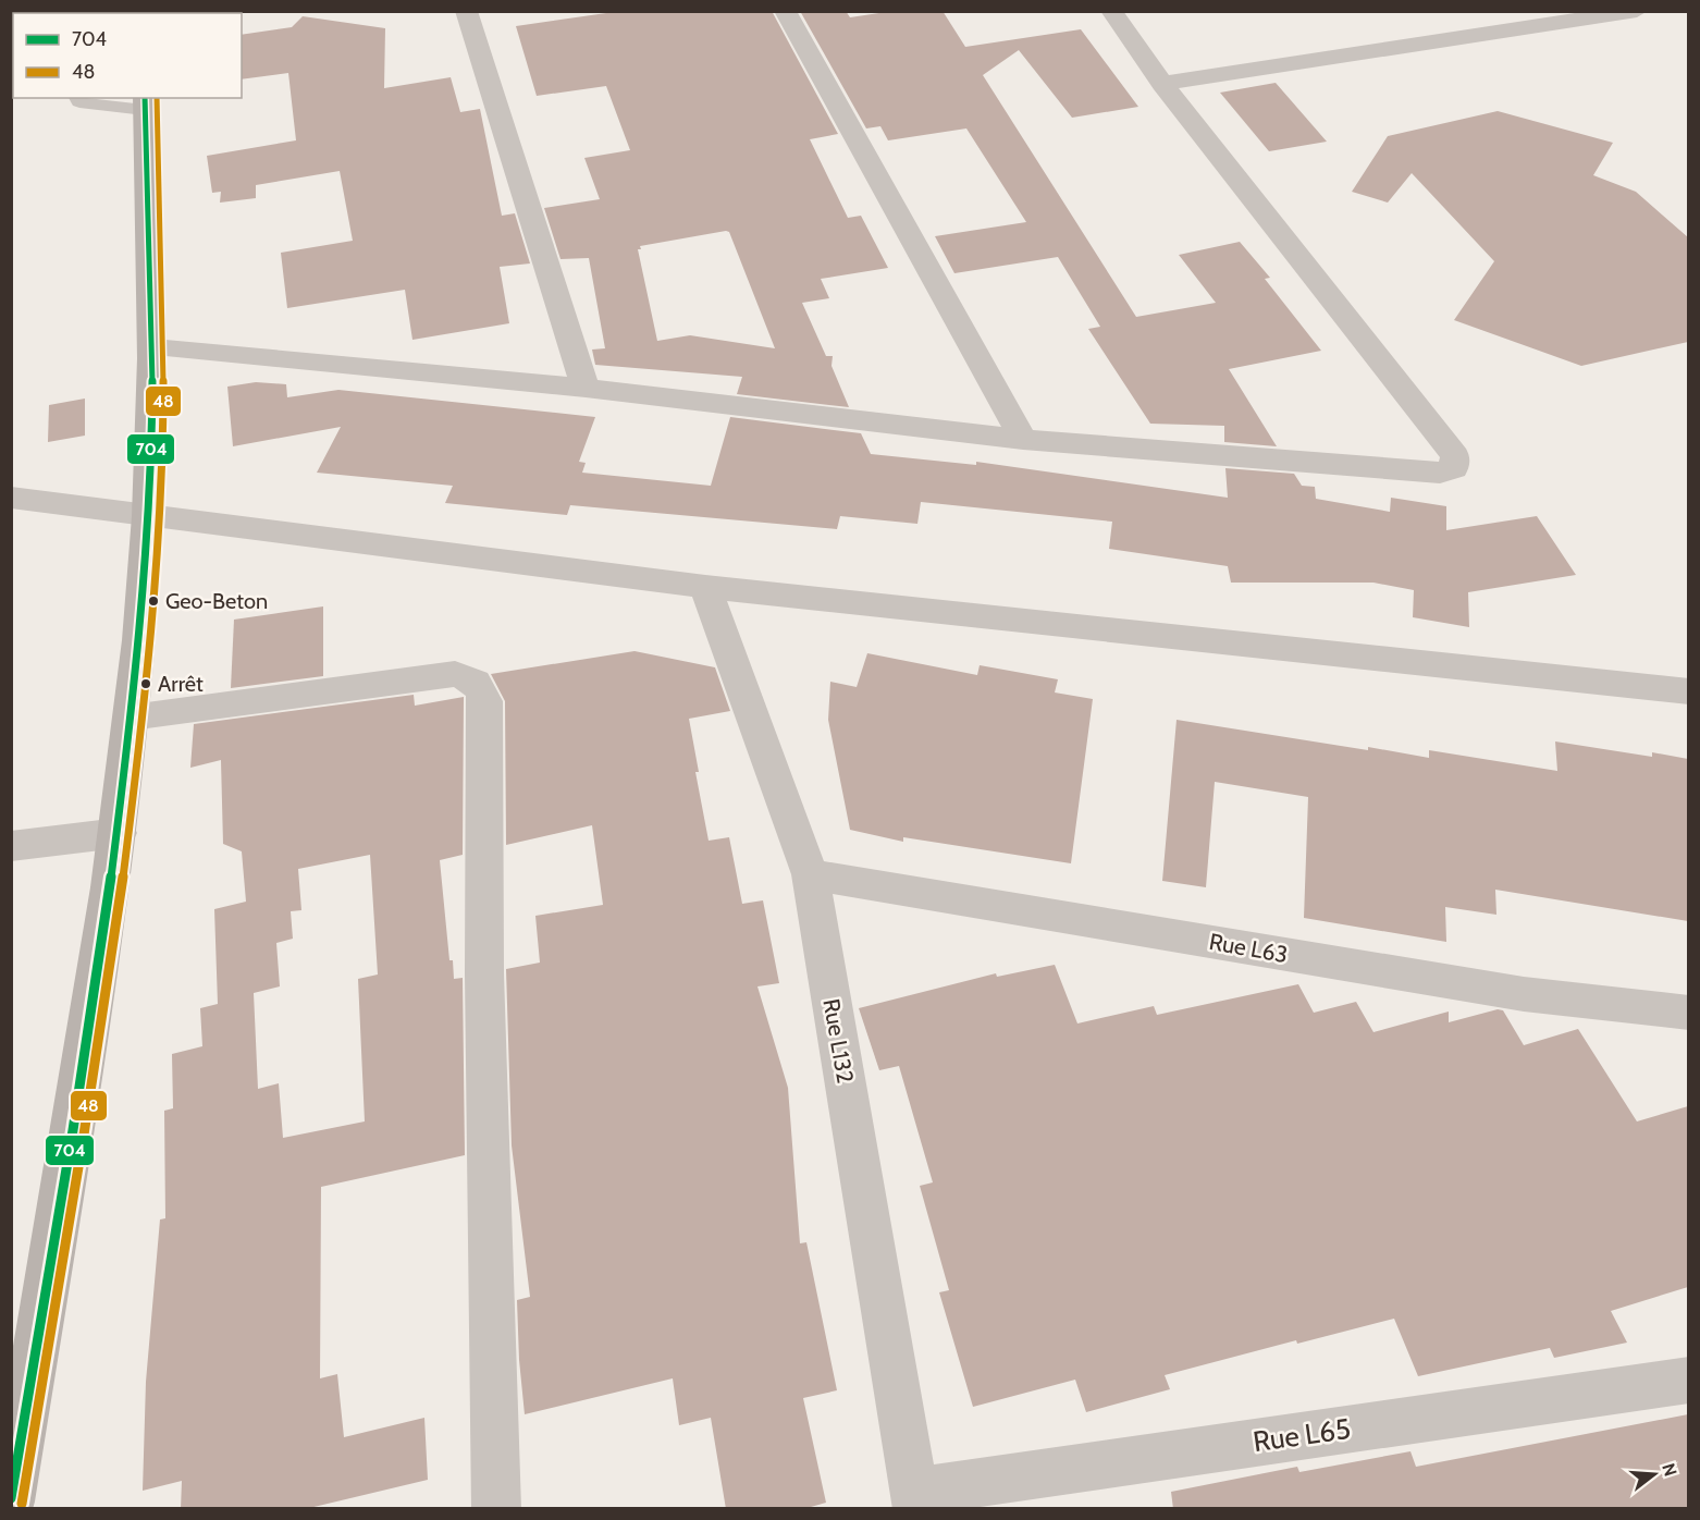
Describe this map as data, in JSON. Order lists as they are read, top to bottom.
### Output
{
  "streets": {
    "street": ["Rue L63", "Rue L132", "Rue L65"]
  },
  "crossings": [
    ["Rue L63", "Rue L132"],
    ["Rue L132", "Rue L65"]
  ],
  "places": ["Geo-Beton", "Arrêt"],
  "lines": ["transit line 704", "transit line 48"],
  "legend": ["704", "48"],
  "north": "right"
}
